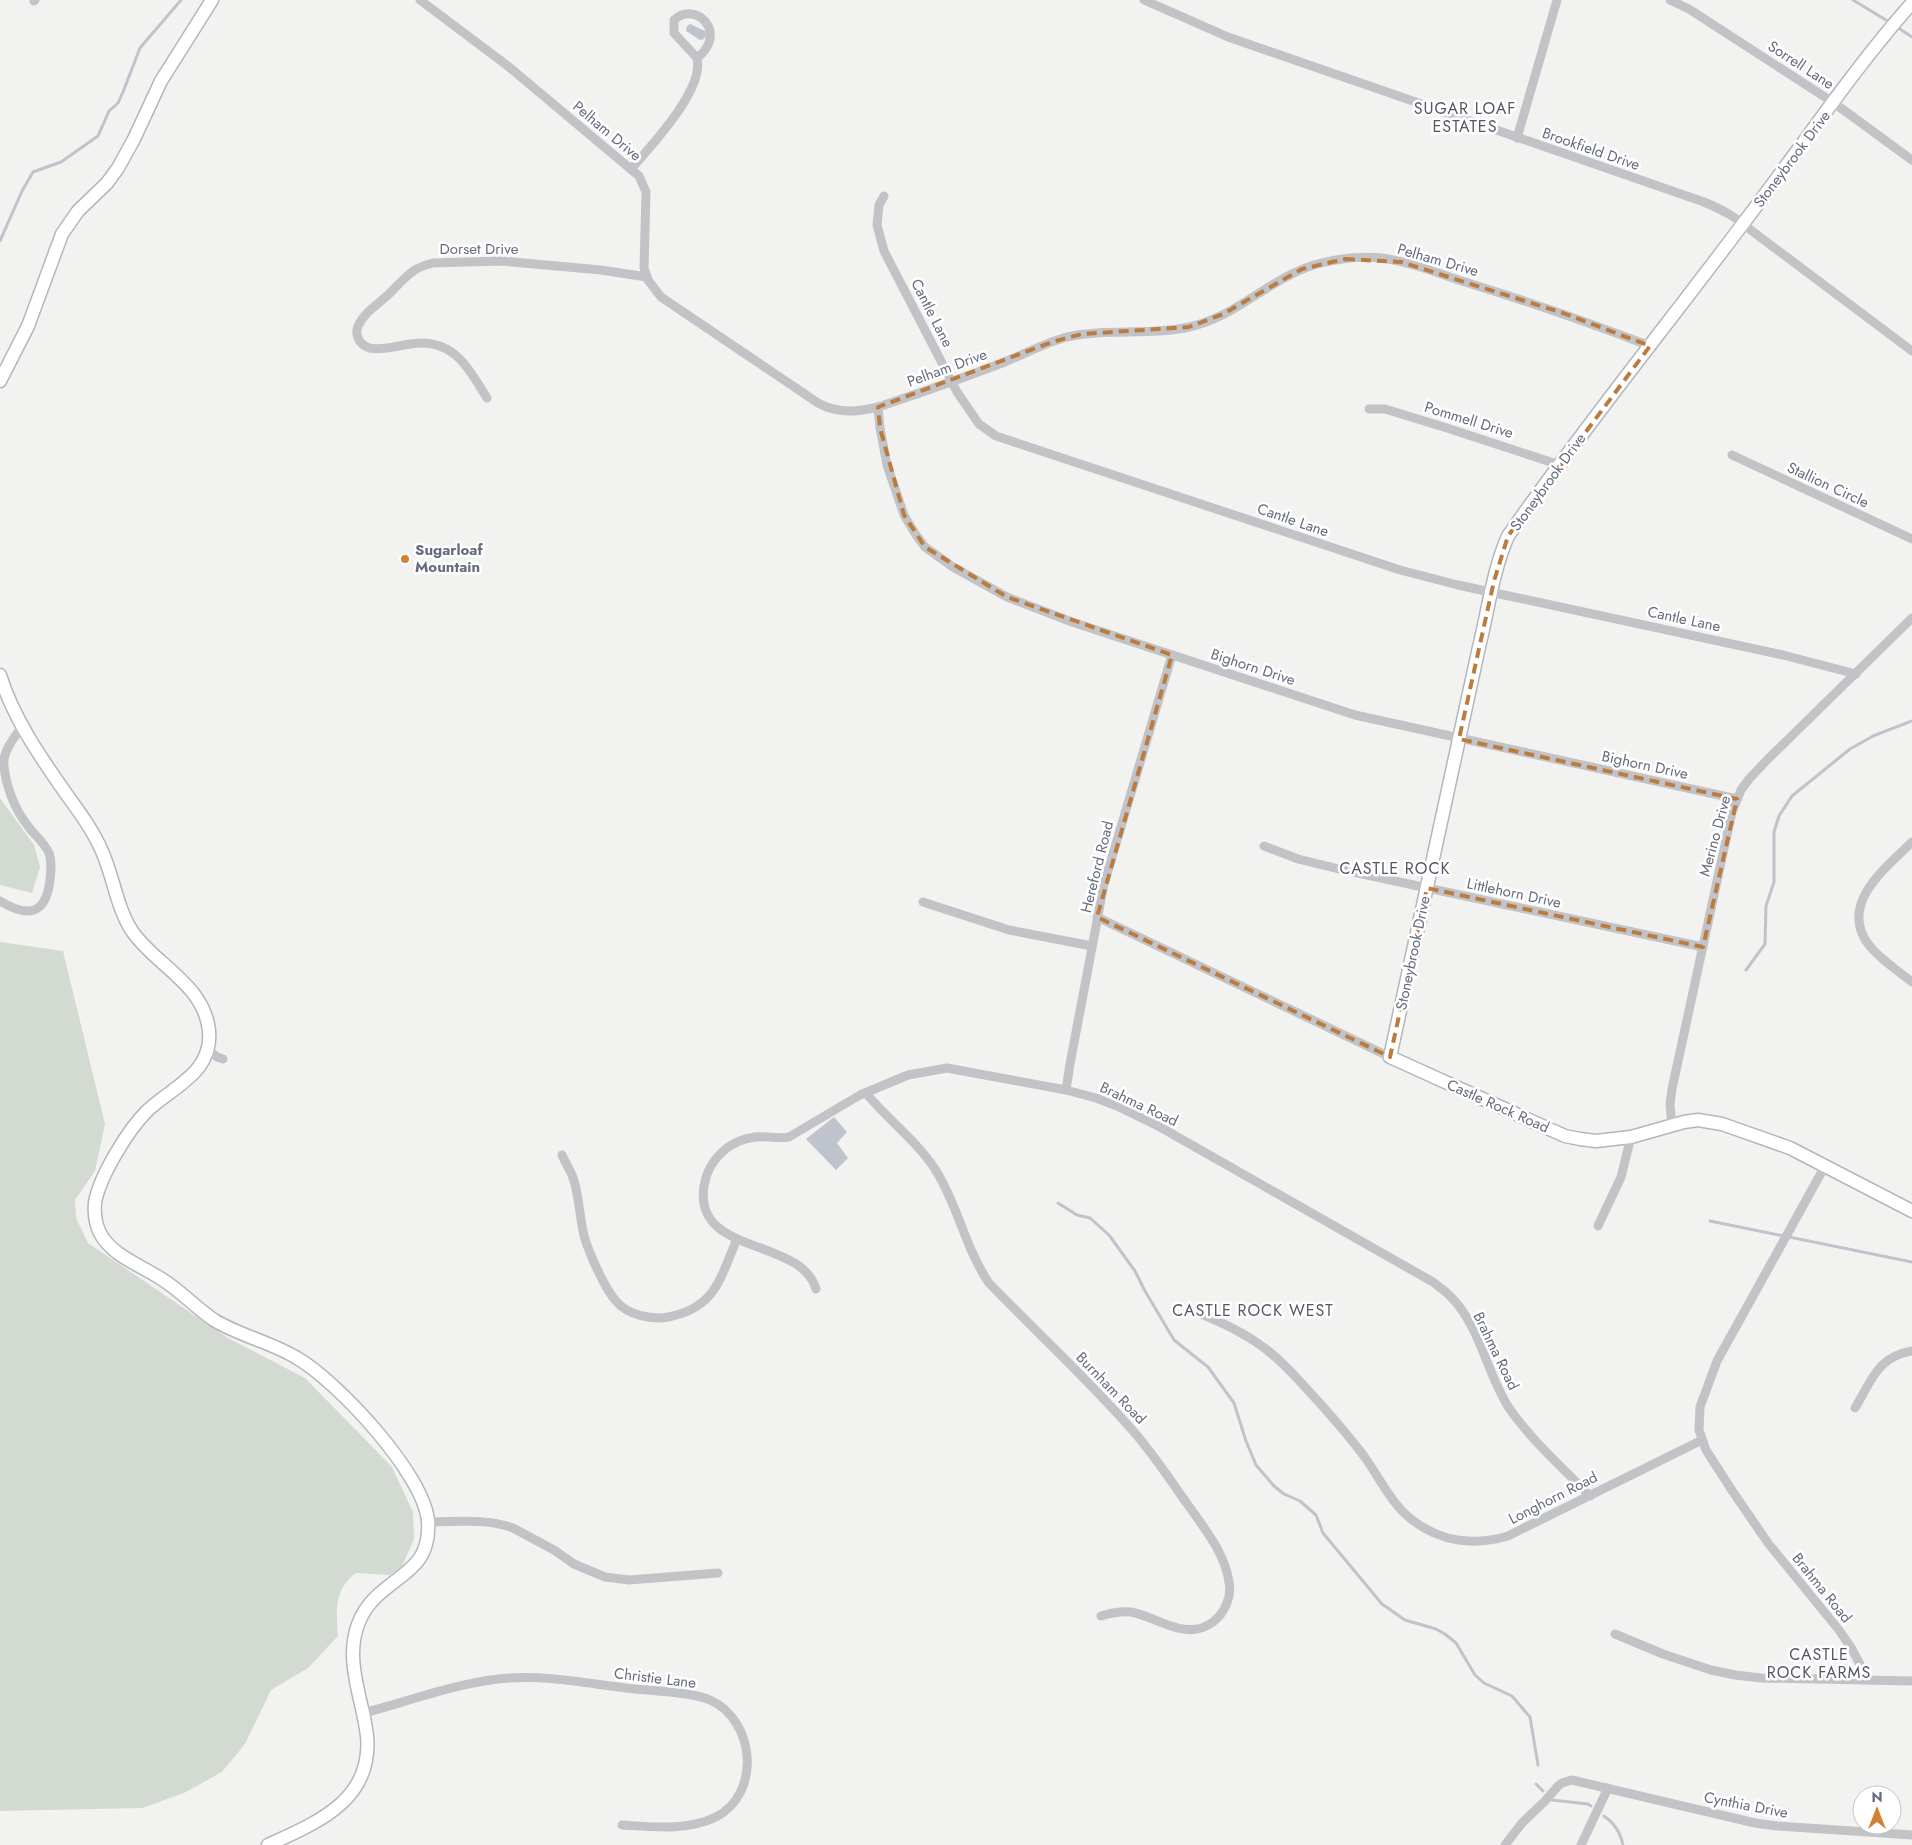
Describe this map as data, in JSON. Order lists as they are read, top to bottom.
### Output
{
  "streets": {
    "street": [
      "Sorrell Lane",
      "Pelham Drive",
      "Brookfield Drive",
      "Stoneybrook Drive",
      "Dorset Drive",
      "Cantle Lane",
      "Pommell Drive",
      "Stallion Circle",
      "Bighorn Drive",
      "Merino Drive",
      "Hereford Road",
      "Littlehorn Drive",
      "Brahma Road",
      "Castle Rock Road",
      "Burnham Road",
      "Longhorn Road",
      "Christie Lane",
      "Cynthia Drive"
    ]
  },
  "crossings": [
    ["Sorrell Lane", "Stoneybrook Drive"],
    ["Pelham Drive", "Stoneybrook Drive"],
    ["Pelham Drive", "Dorset Drive"],
    ["Pelham Drive", "Cantle Lane"],
    ["Pelham Drive", "Bighorn Drive"],
    ["Brookfield Drive", "Stoneybrook Drive"],
    ["Stoneybrook Drive", "Cantle Lane"],
    ["Stoneybrook Drive", "Pommell Drive"],
    ["Stoneybrook Drive", "Bighorn Drive"],
    ["Stoneybrook Drive", "Littlehorn Drive"],
    ["Stoneybrook Drive", "Castle Rock Road"],
    ["Cantle Lane", "Merino Drive"],
    ["Bighorn Drive", "Merino Drive"],
    ["Bighorn Drive", "Hereford Road"],
    ["Merino Drive", "Littlehorn Drive"],
    ["Merino Drive", "Castle Rock Road"],
    ["Hereford Road", "Brahma Road"],
    ["Hereford Road", "Castle Rock Road"],
    ["Brahma Road", "Burnham Road"],
    ["Brahma Road", "Longhorn Road"]
  ],
  "districts": [
    "SUGAR LOAF ESTATES",
    "CASTLE ROCK",
    "CASTLE ROCK WEST",
    "CASTLE ROCK FARMS"
  ],
  "places": ["Sugarloaf Mountain"],
  "north": "top"
}
